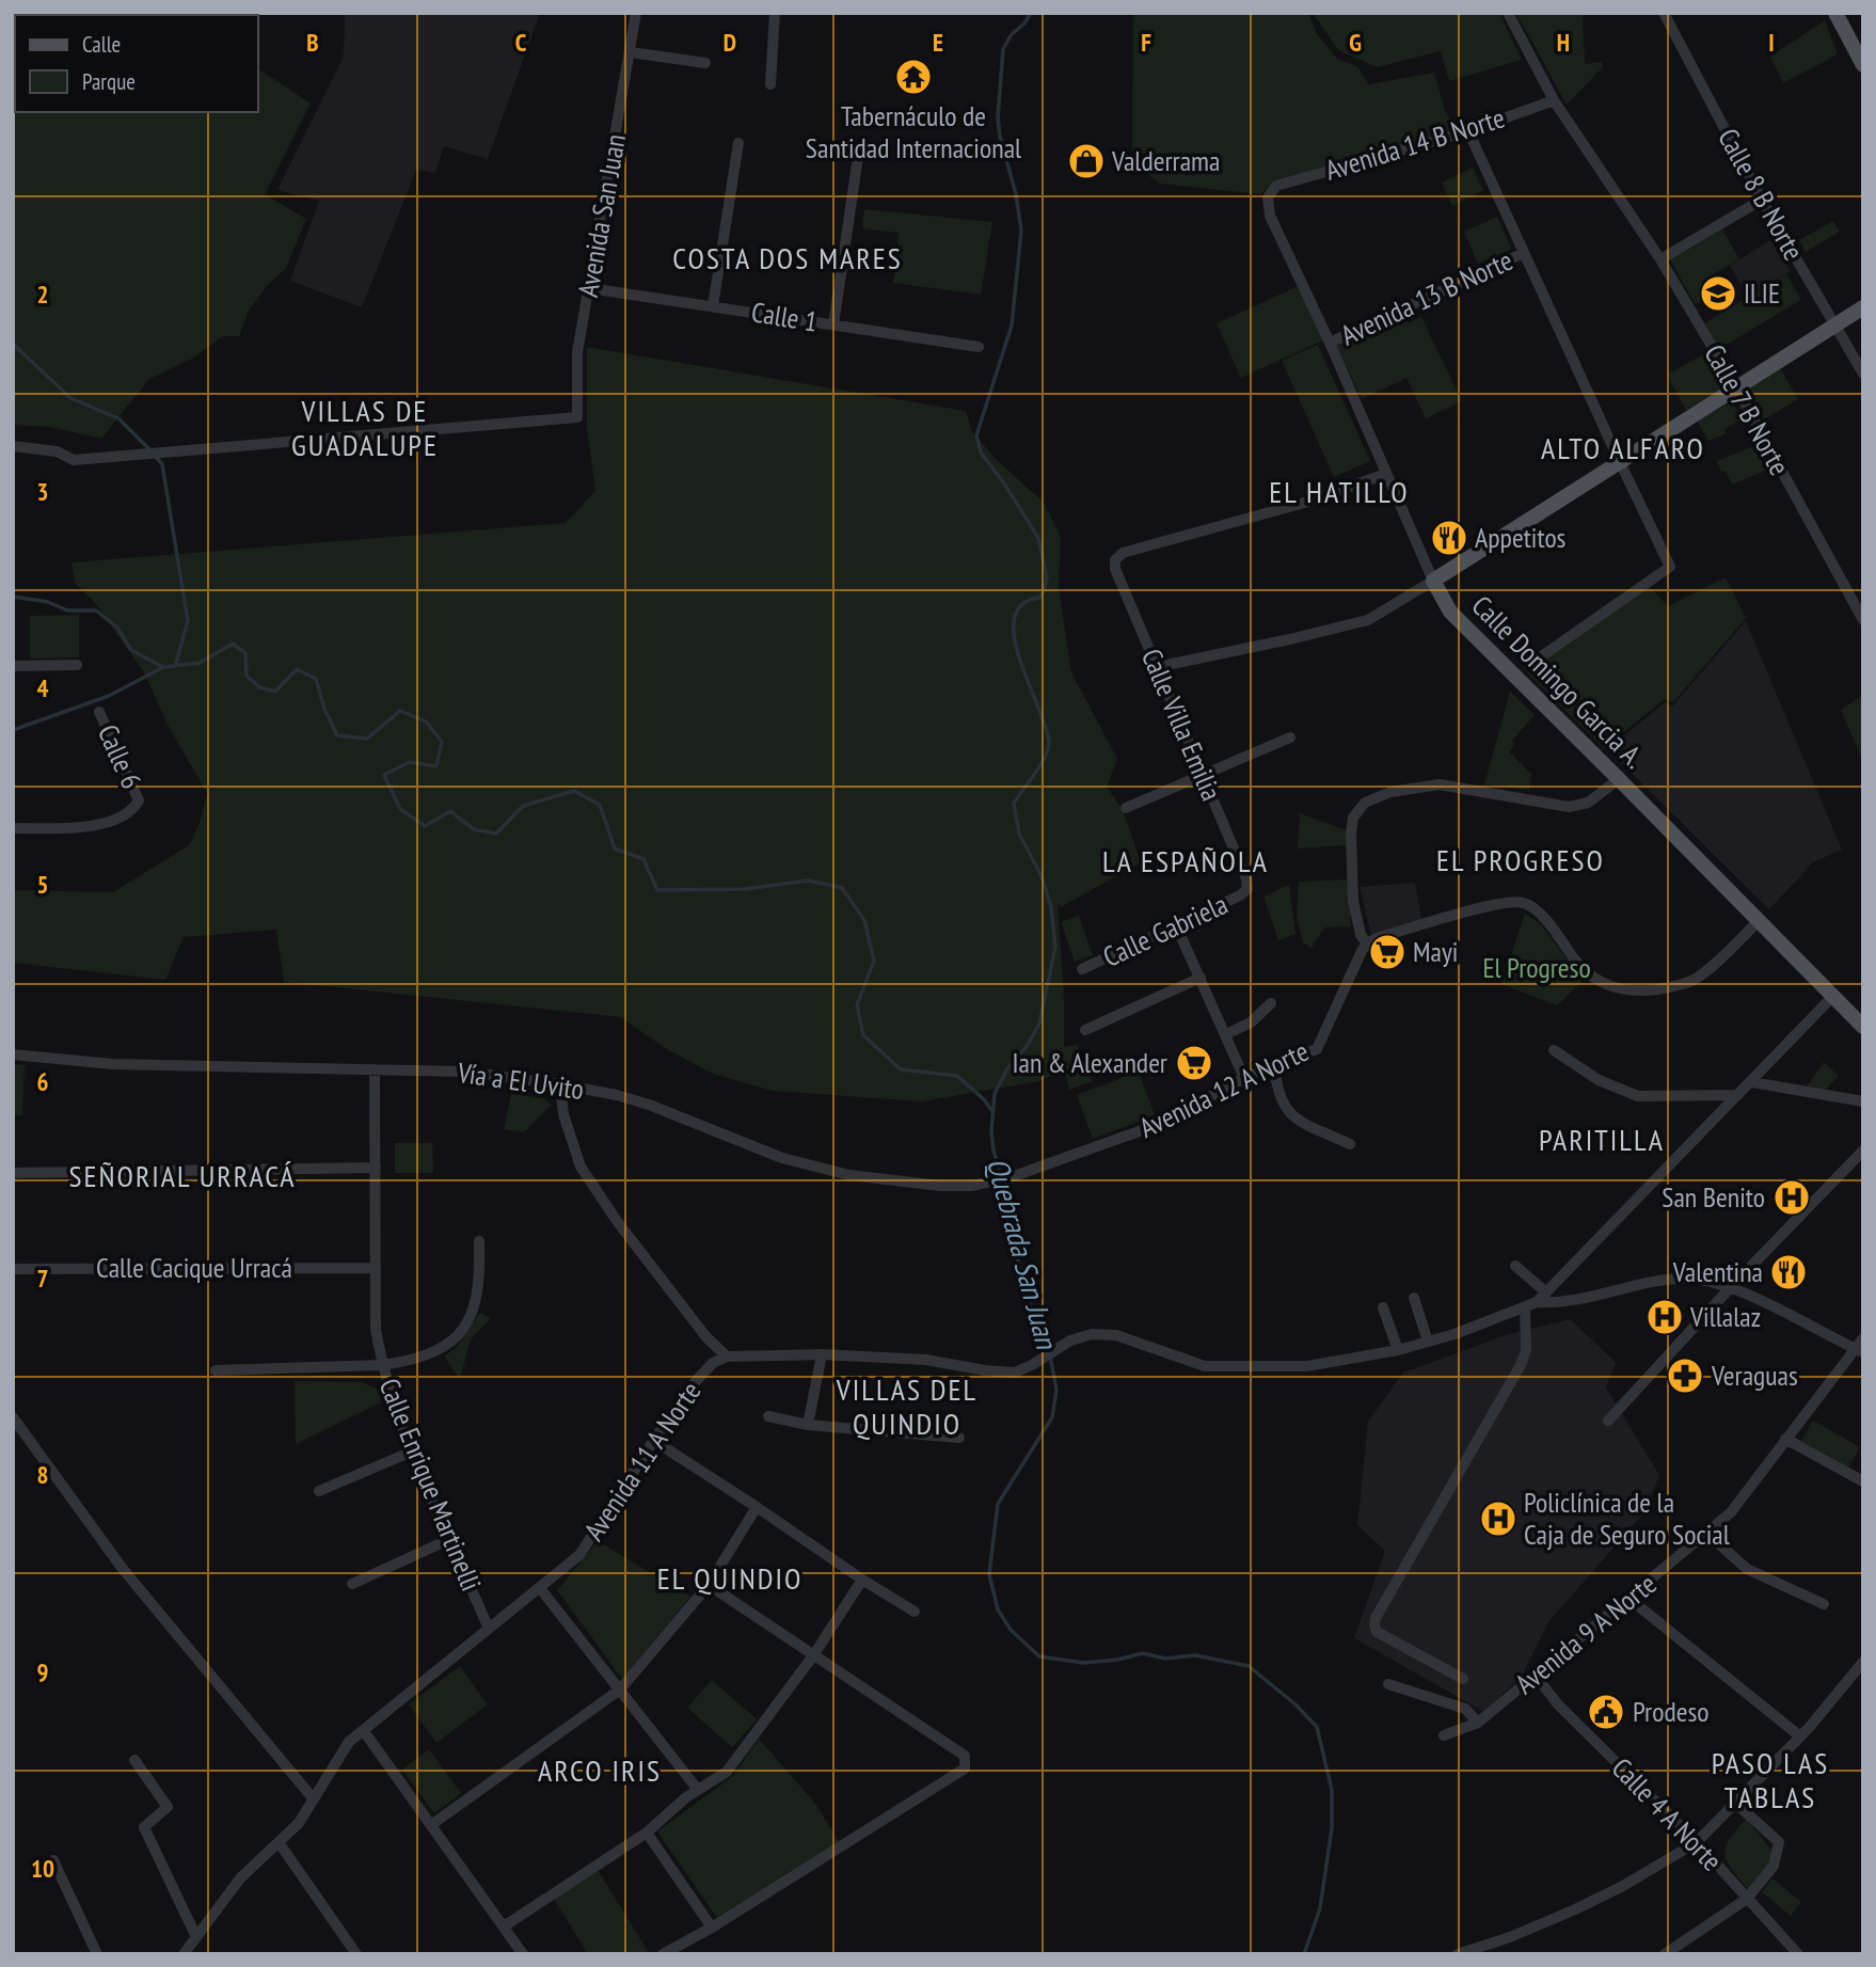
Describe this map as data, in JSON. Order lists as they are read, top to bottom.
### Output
{
  "streets": {
    "main road": ["Calle Domingo Garcia A."],
    "street": [
      "Avenida 14 B Norte",
      "Calle 8 B Norte",
      "Avenida San Juan",
      "Avenida 13 B Norte",
      "Calle 1",
      "Calle 7 B Norte",
      "Calle Villa Emilia",
      "Calle 6",
      "Calle Gabriela",
      "Vía a El Uvito",
      "Avenida 12 A Norte",
      "Calle Cacique Urracá",
      "Avenida 11 A Norte",
      "Calle Enrique Martinelli",
      "Avenida 9 A Norte",
      "Calle 4 A Norte"
    ]
  },
  "crossings": [
    ["Avenida 14 B Norte", "Calle 7 B Norte"],
    ["Avenida 14 B Norte", "Calle Domingo Garcia A."],
    ["Avenida San Juan", "Calle 1"],
    ["Avenida 13 B Norte", "Calle Domingo Garcia A."],
    ["Calle Domingo Garcia A.", "Calle Villa Emilia"],
    ["Calle Domingo Garcia A.", "Avenida 11 A Norte"],
    ["Calle Villa Emilia", "Calle Gabriela"],
    ["Vía a El Uvito", "Avenida 12 A Norte"],
    ["Vía a El Uvito", "Calle Enrique Martinelli"],
    ["Calle Cacique Urracá", "Calle Enrique Martinelli"],
    ["Avenida 11 A Norte", "Calle Enrique Martinelli"],
    ["Avenida 9 A Norte", "Calle 4 A Norte"]
  ],
  "districts": [
    "COSTA DOS MARES",
    "VILLAS DE GUADALUPE",
    "ALTO ALFARO",
    "EL HATILLO",
    "EL PROGRESO",
    "LA ESPAÑOLA",
    "PARITILLA",
    "SEÑORIAL URRACÁ",
    "VILLAS DEL QUINDIO",
    "EL QUINDIO",
    "PASO LAS TABLAS",
    "ARCO IRIS"
  ],
  "water": ["Quebrada San Juan"],
  "parks": ["El Progreso"],
  "places": {
    "temple": ["Tabernáculo de Santidad Internacional"],
    "shop": ["Valderrama"],
    "school or university": ["ILIE"],
    "restaurant": ["Appetitos", "Valentina"],
    "supermarket": ["Mayi", "Ian & Alexander"],
    "hospital": ["San Benito", "Villalaz", "Policlínica de la Caja de Seguro Social"],
    "pharmacy": ["Veraguas"],
    "public building": ["Prodeso"]
  },
  "legend": ["Calle", "Parque"],
  "grid": {
    "columns": [
      "B",
      "C",
      "D",
      "E",
      "F",
      "G",
      "H",
      "I"
    ],
    "rows": [
      "2",
      "3",
      "4",
      "5",
      "6",
      "7",
      "8",
      "9",
      "10"
    ]
  }
}
